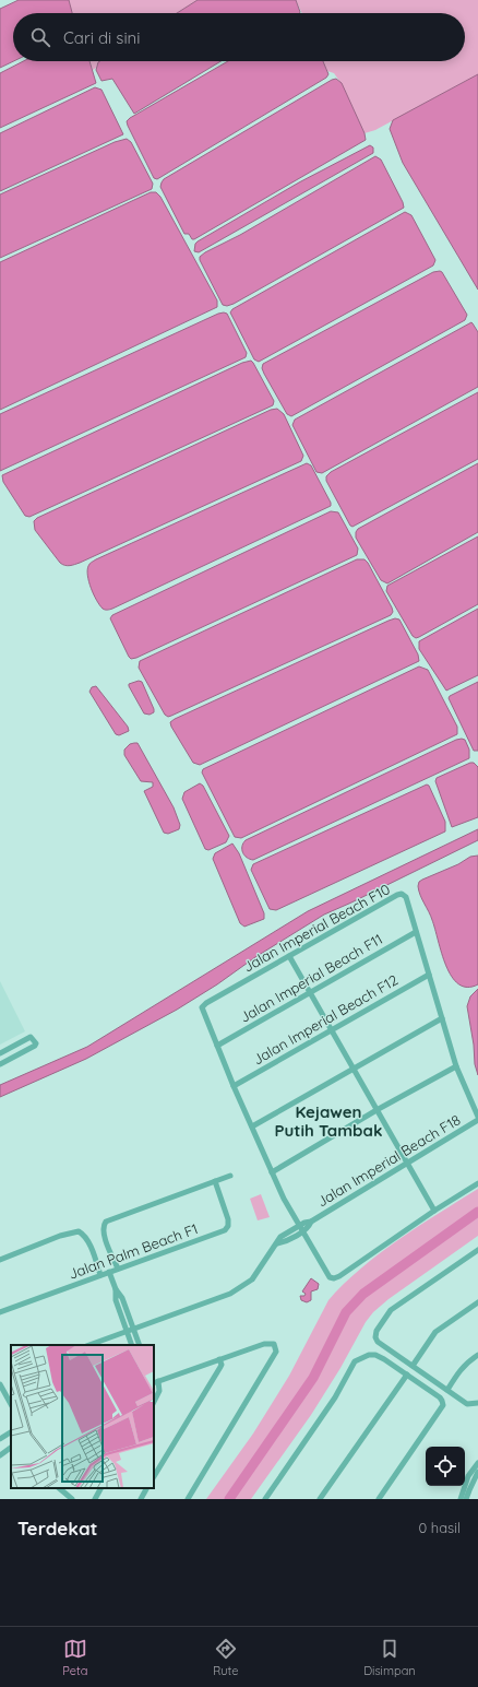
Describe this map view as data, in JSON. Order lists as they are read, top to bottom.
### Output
{
  "streets": {
    "street": [
      "Jalan Imperial Beach F10",
      "Jalan Imperial Beach F11",
      "Jalan Imperial Beach F12",
      "Jalan Imperial Beach F18",
      "Jalan Palm Beach F1"
    ]
  },
  "crossings": [
    ["Jalan Imperial Beach F10", "Jalan Imperial Beach F11"],
    ["Jalan Imperial Beach F10", "Jalan Imperial Beach F12"]
  ],
  "districts": ["Kejawen Putih Tambak"],
  "page": {
    "search": "Cari di sini",
    "heading": ["Terdekat", "0 hasil"],
    "nav": ["Peta", "Rute", "Disimpan"]
  }
}
